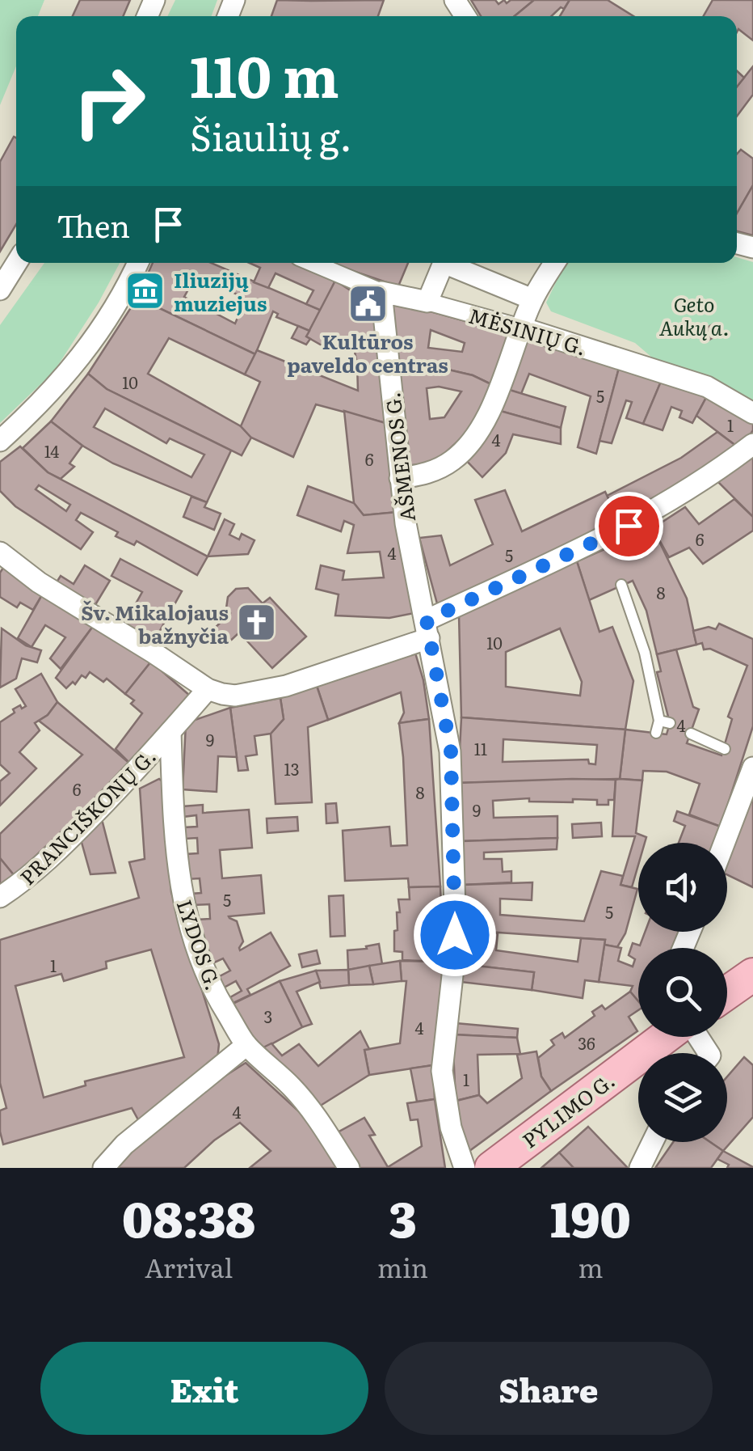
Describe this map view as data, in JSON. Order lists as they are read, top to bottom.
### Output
{
  "streets": {
    "main road": ["PYLIMO G."],
    "street": [
      "MĖSINIŲ G.",
      "AŠMENOS G.",
      "PRANCIŠKONŲ G.",
      "LYDOS G."
    ]
  },
  "crossings": [
    ["MĖSINIŲ G.", "AŠMENOS G."],
    ["PRANCIŠKONŲ G.", "LYDOS G."]
  ],
  "parks": ["Geto Aukų a."],
  "places": {
    "museum": ["Iliuzijų muziejus"],
    "public building": ["Kultūros paveldo centras"],
    "church": ["Šv. Mikalojaus bažnyčia"]
  },
  "house_numbers": [
    "10",
    "5",
    "1",
    "4",
    "14",
    "6",
    "6",
    "4",
    "5",
    "8",
    "10",
    "4",
    "9",
    "11",
    "13",
    "6",
    "8",
    "9",
    "5",
    "5",
    "1",
    "3",
    "4",
    "36",
    "1",
    "4"
  ],
  "page": {
    "turn": ["110 m", "Šiaulių g."],
    "then": "Then",
    "eta": [
      "08:38",
      "Arrival",
      "3",
      "min",
      "190",
      "m"
    ],
    "buttons": ["Exit", "Share"]
  }
}
